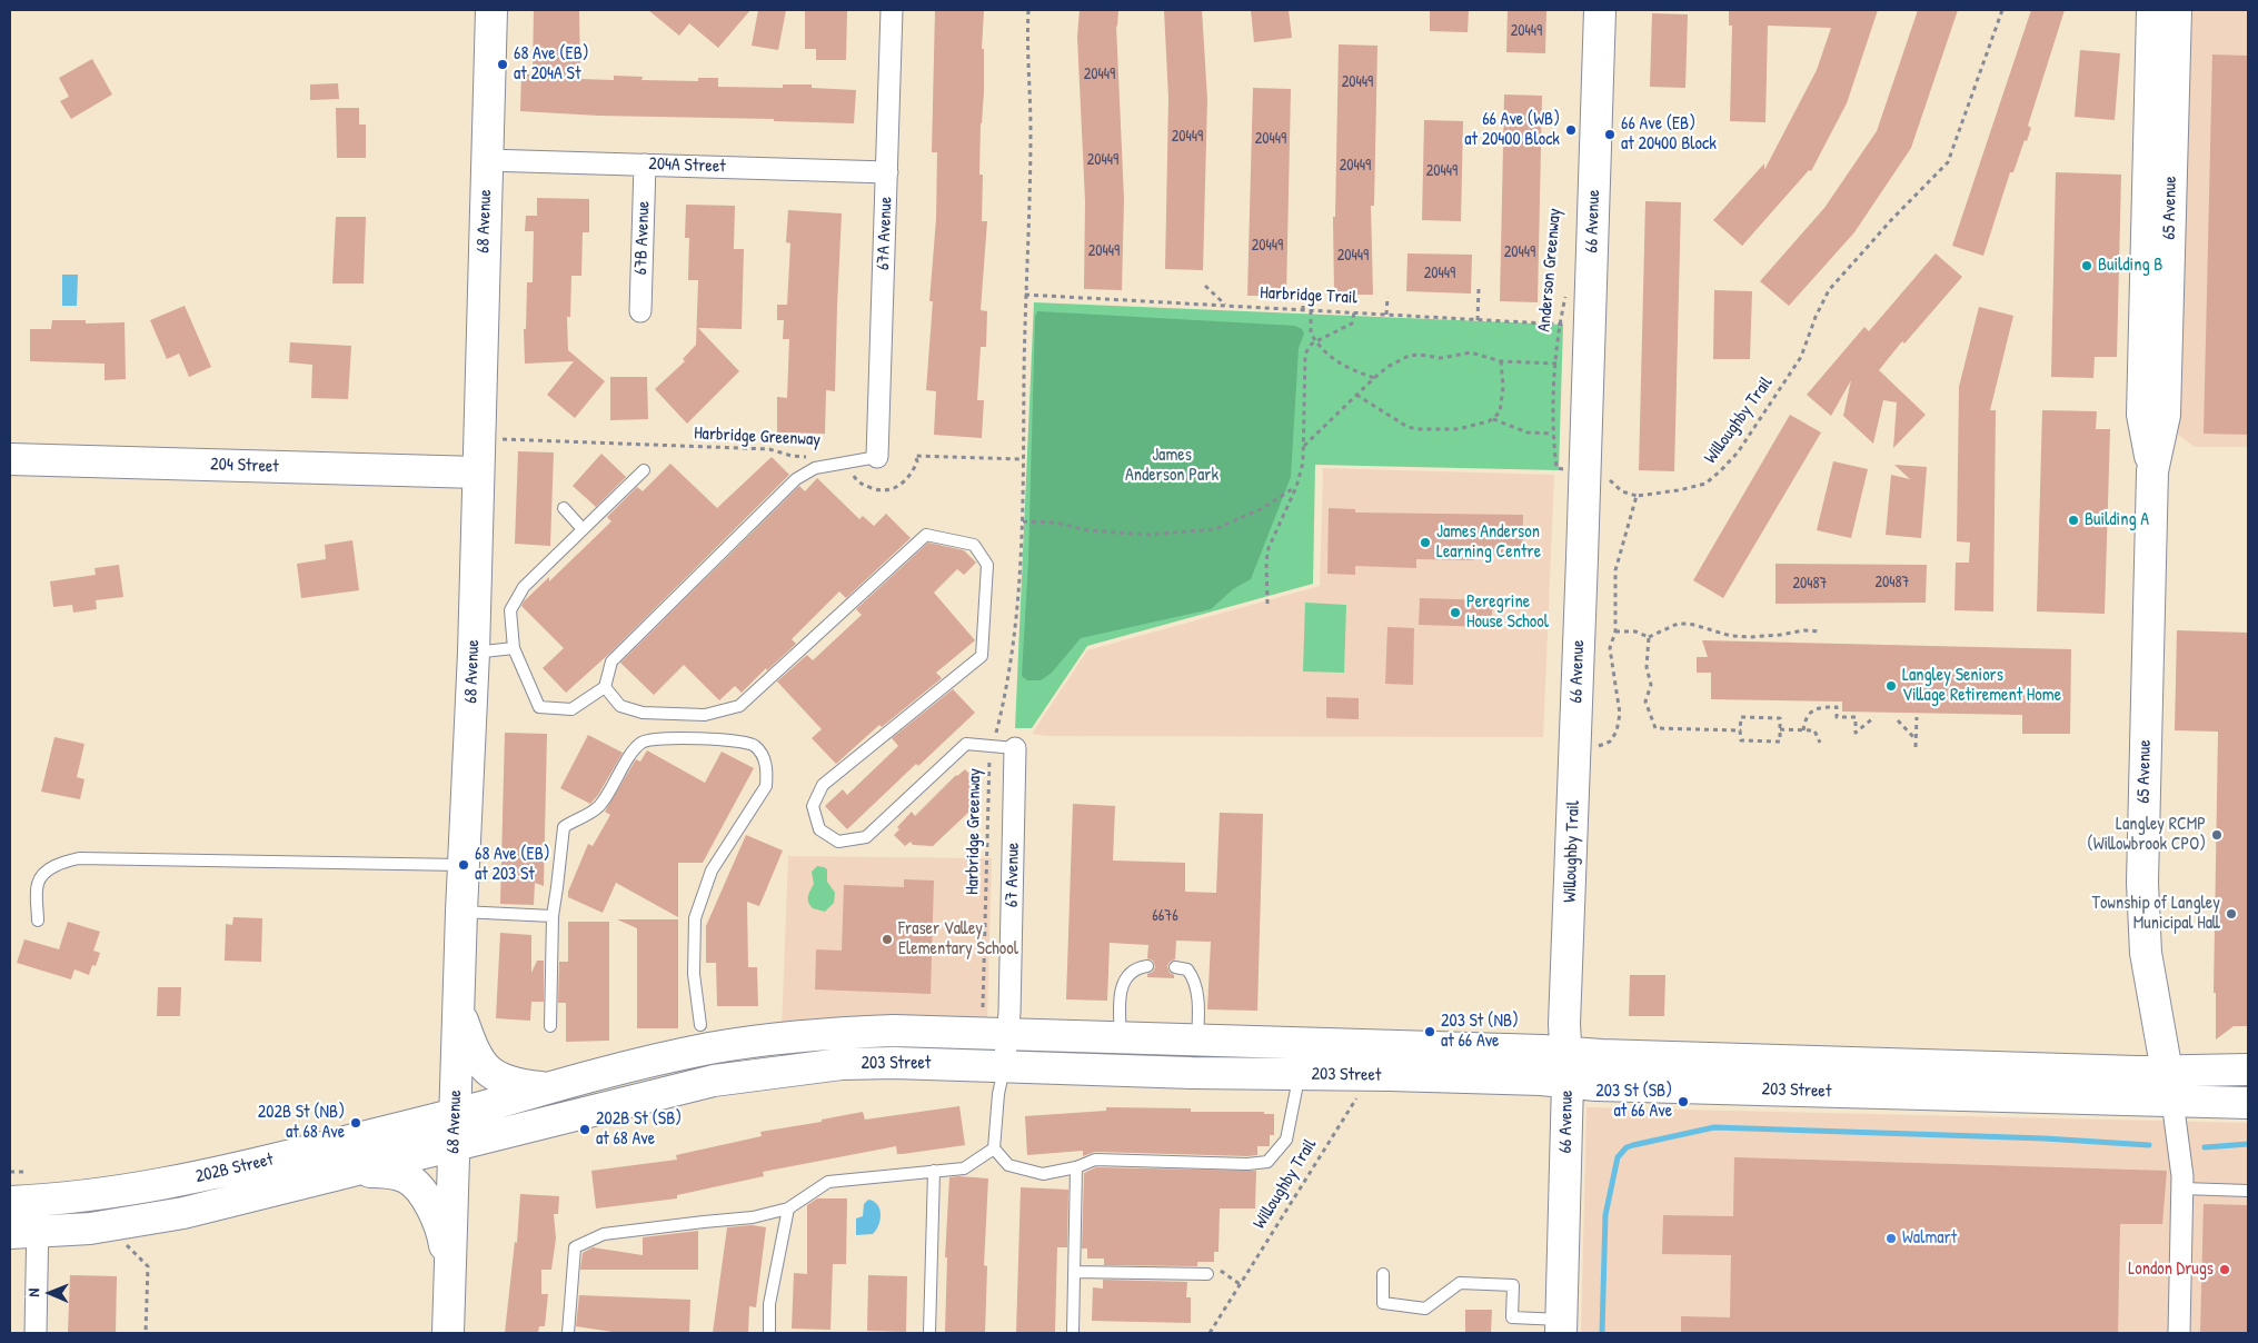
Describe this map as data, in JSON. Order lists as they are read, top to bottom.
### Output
{
  "streets": {
    "main road": [
      "65 Avenue",
      "68 Avenue",
      "66 Avenue",
      "204 Street",
      "203 Street",
      "202B Street"
    ],
    "street": [
      "204A Street",
      "67A Avenue",
      "67B Avenue",
      "67 Avenue"
    ],
    "path": [
      "Anderson Greenway",
      "Harbridge Trail",
      "Willoughby Trail",
      "Harbridge Greenway"
    ]
  },
  "crossings": [
    ["204A Street", "68 Avenue"],
    ["204A Street", "67A Avenue"],
    ["204A Street", "67B Avenue"],
    ["65 Avenue", "203 Street"],
    ["68 Avenue", "Harbridge Greenway"],
    ["68 Avenue", "204 Street"],
    ["68 Avenue", "203 Street"],
    ["68 Avenue", "202B Street"],
    ["66 Avenue", "Harbridge Trail"],
    ["66 Avenue", "203 Street"],
    ["Anderson Greenway", "Harbridge Trail"],
    ["Harbridge Trail", "Harbridge Greenway"],
    ["67 Avenue", "203 Street"],
    ["203 Street", "202B Street"]
  ],
  "parks": ["James Anderson Park"],
  "places": [
    "68 Ave (EB) at 204A St",
    "66 Ave (WB) at 20400 Block",
    "66 Ave (EB) at 20400 Block",
    "Building B",
    "Building A",
    "James Anderson Learning Centre",
    "Peregrine House School",
    "Langley Seniors Village Retirement Home",
    "Langley RCMP (Willowbrook CPO)",
    "68 Ave (EB) at 203 St",
    "Township of Langley Municipal Hall",
    "Fraser Valley Elementary School",
    "203 St (NB) at 66 Ave",
    "203 St (SB) at 66 Ave",
    "202B St (NB) at 68 Ave",
    "202B St (SB) at 68 Ave",
    "Walmart",
    "London Drugs"
  ],
  "house_numbers": [
    "20449",
    "20449",
    "20449",
    "20449",
    "20449",
    "20449",
    "20449",
    "20449",
    "20449",
    "20449",
    "20449",
    "20449",
    "20449",
    "20487",
    "20487",
    "6676"
  ],
  "north": "left"
}
